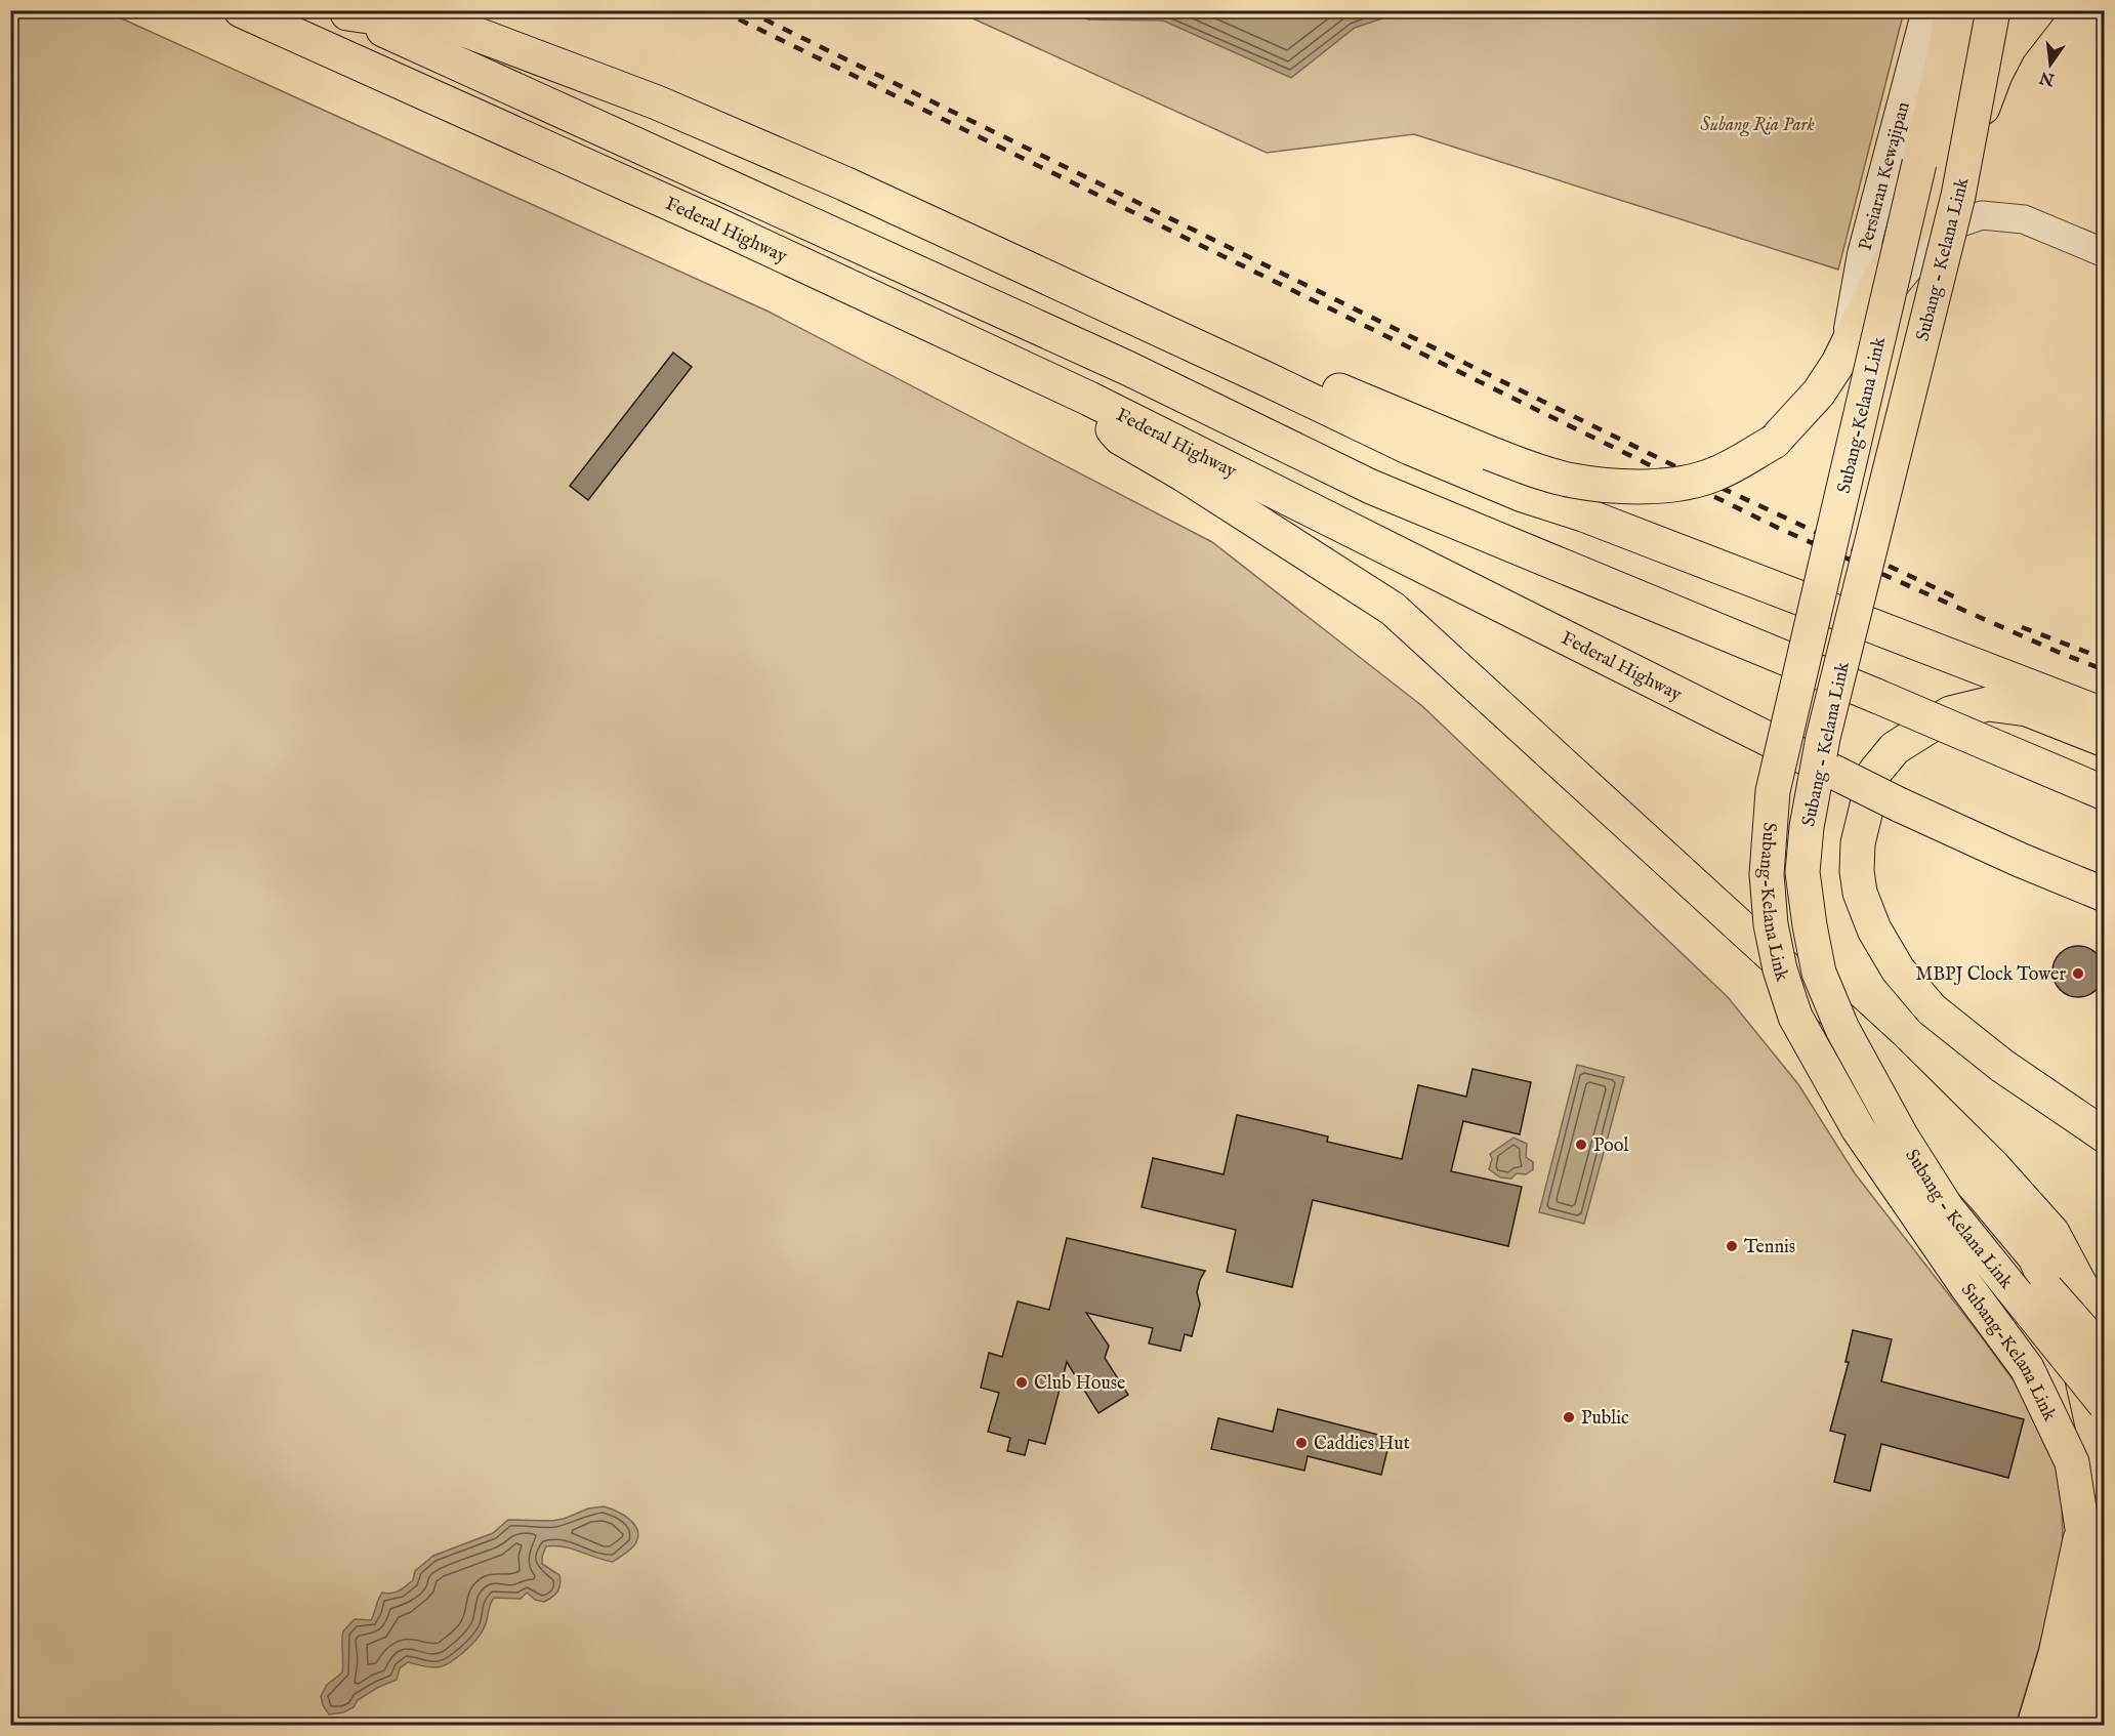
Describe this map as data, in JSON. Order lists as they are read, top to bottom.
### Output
{
  "streets": {
    "main road": [
      "Persiaran Kewajipan",
      "Federal Highway",
      "Subang - Kelana Link",
      "Subang-Kelana Link"
    ]
  },
  "parks": ["Subang Ria Park"],
  "places": [
    "MBPJ Clock Tower",
    "Pool",
    "Tennis",
    "Club House",
    "Public",
    "Caddies Hut"
  ],
  "north": "bottom"
}
